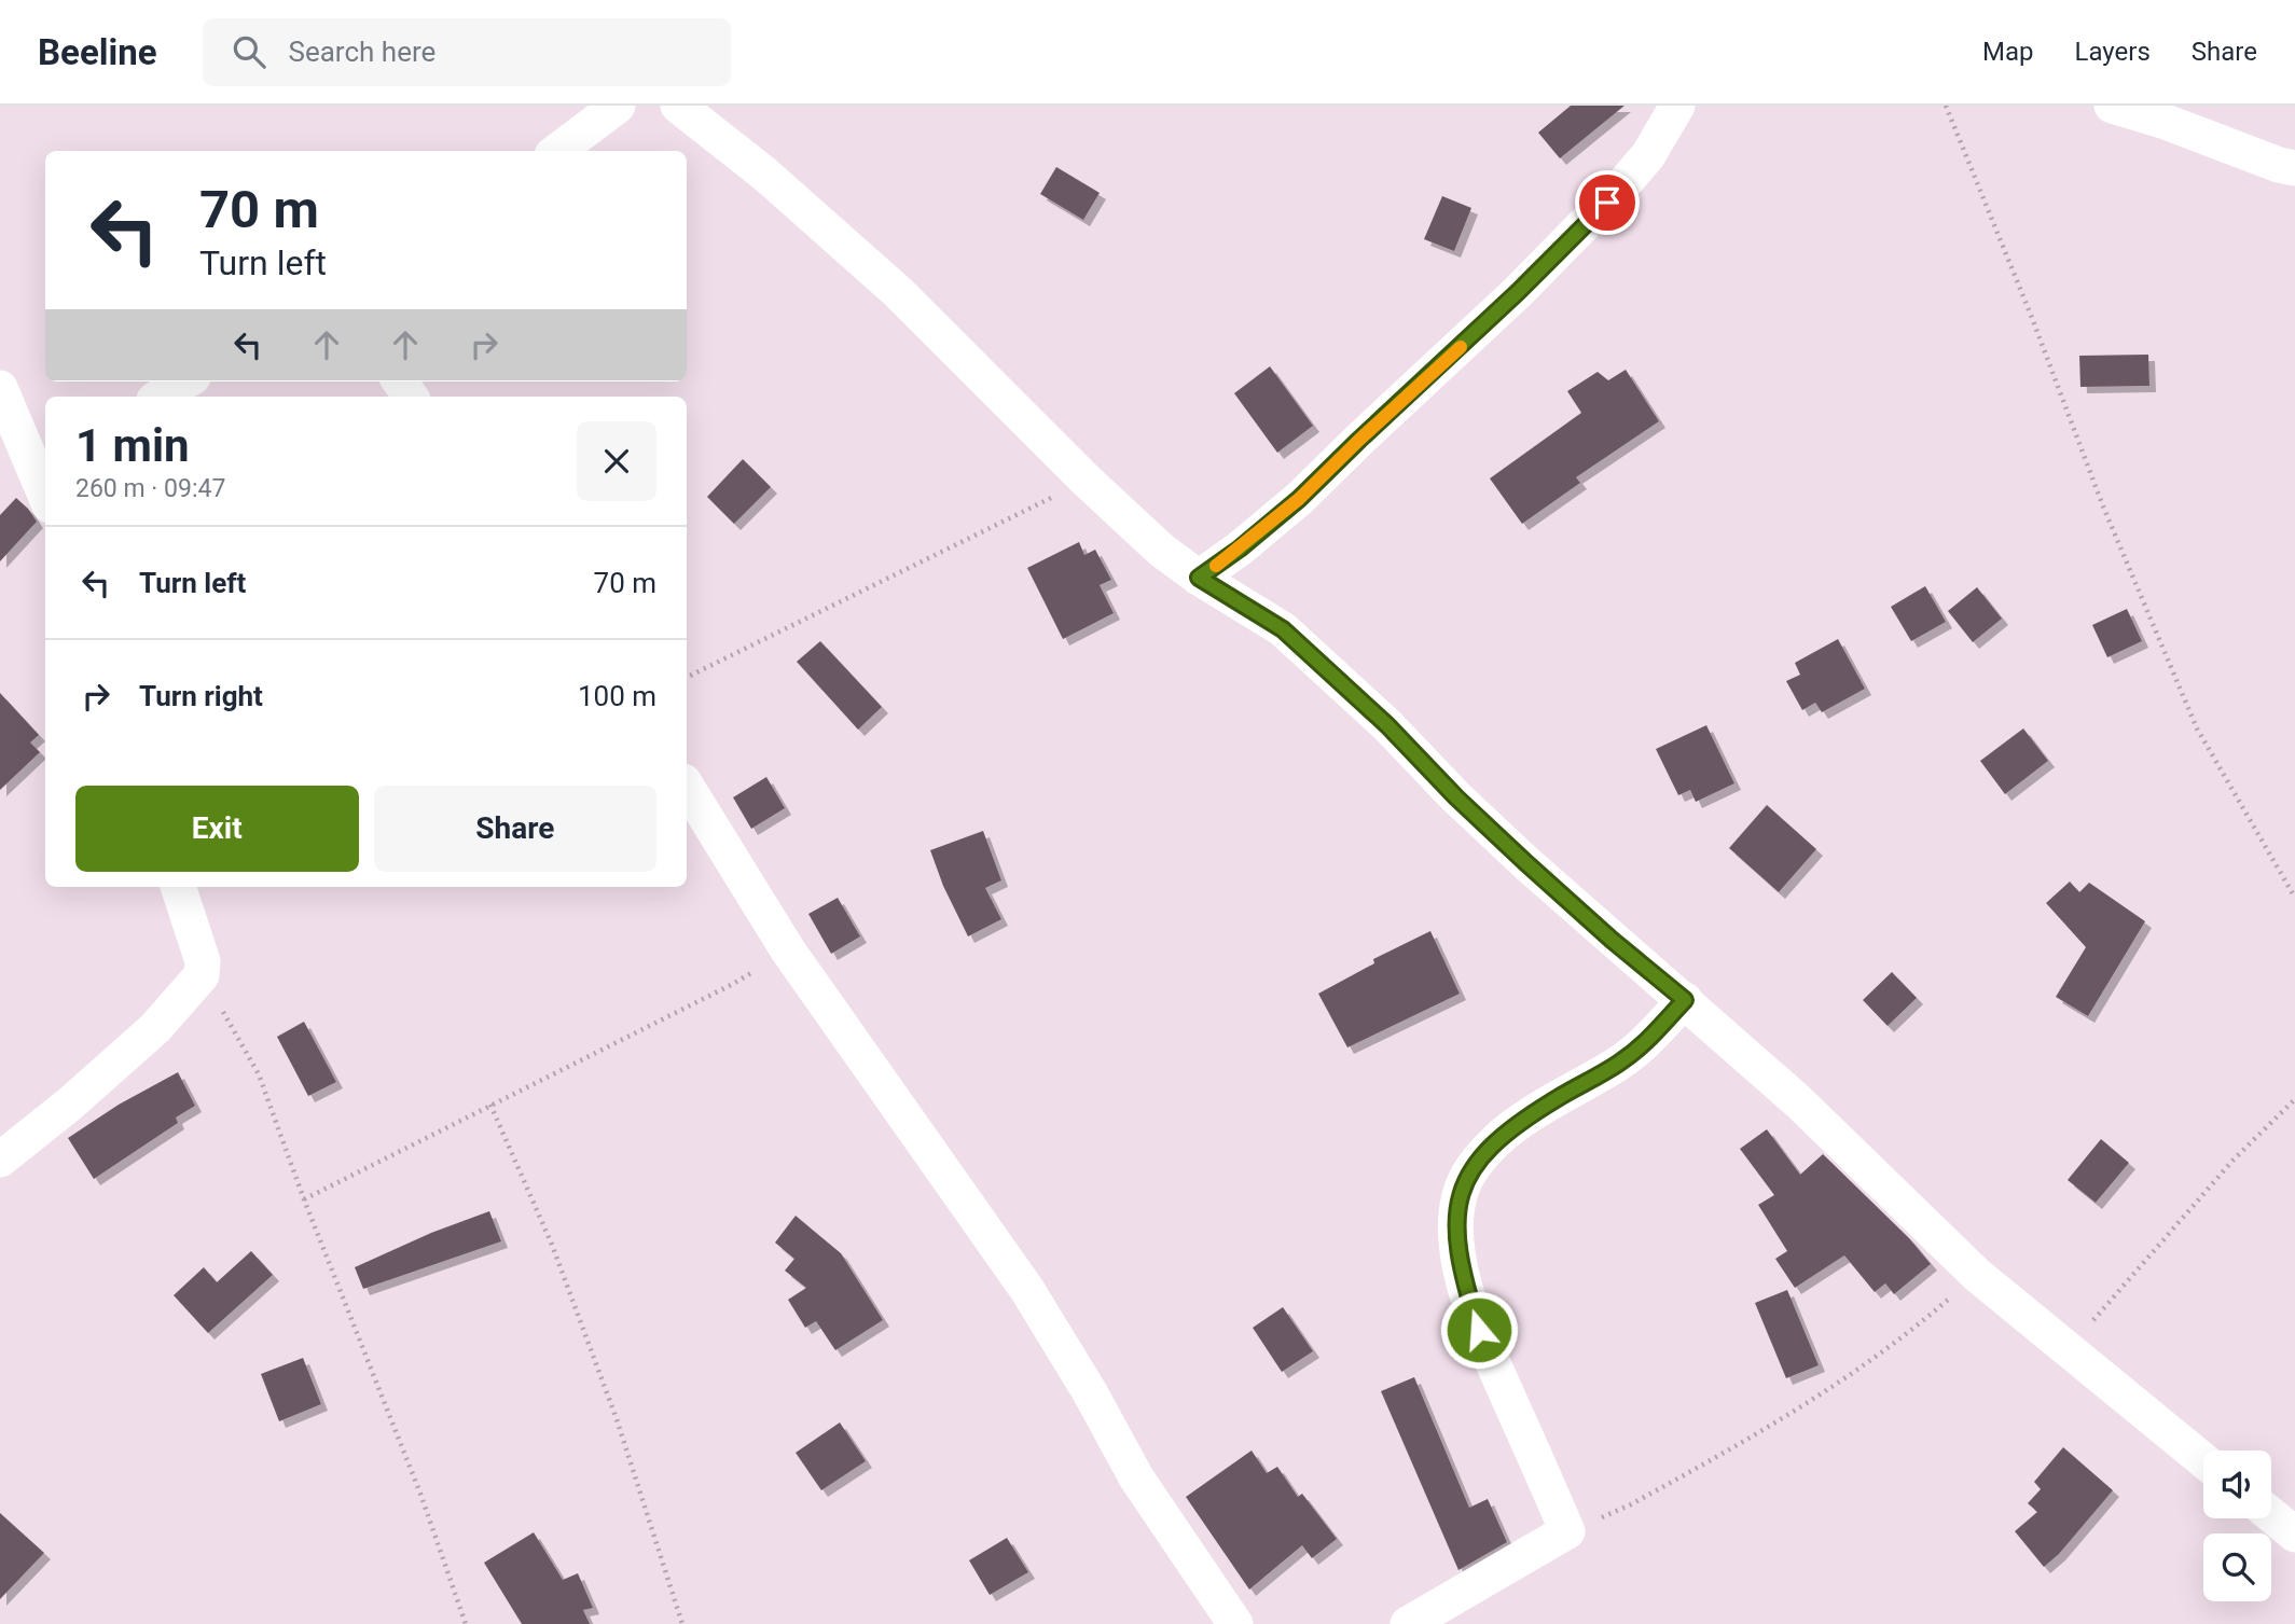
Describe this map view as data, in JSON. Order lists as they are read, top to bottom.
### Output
{
  "page": {
    "header": "Beeline",
    "search": "Search here",
    "nav": ["Map", "Layers", "Share"],
    "turn": ["70 m", "Turn left"],
    "heading": ["1 min", "260 m · 09:47"],
    "list": [
      {
        "name": "Turn left",
        "value": "70 m"
      },
      {
        "name": "Turn right",
        "value": "100 m"
      }
    ],
    "buttons": ["Exit", "Share"]
  }
}
